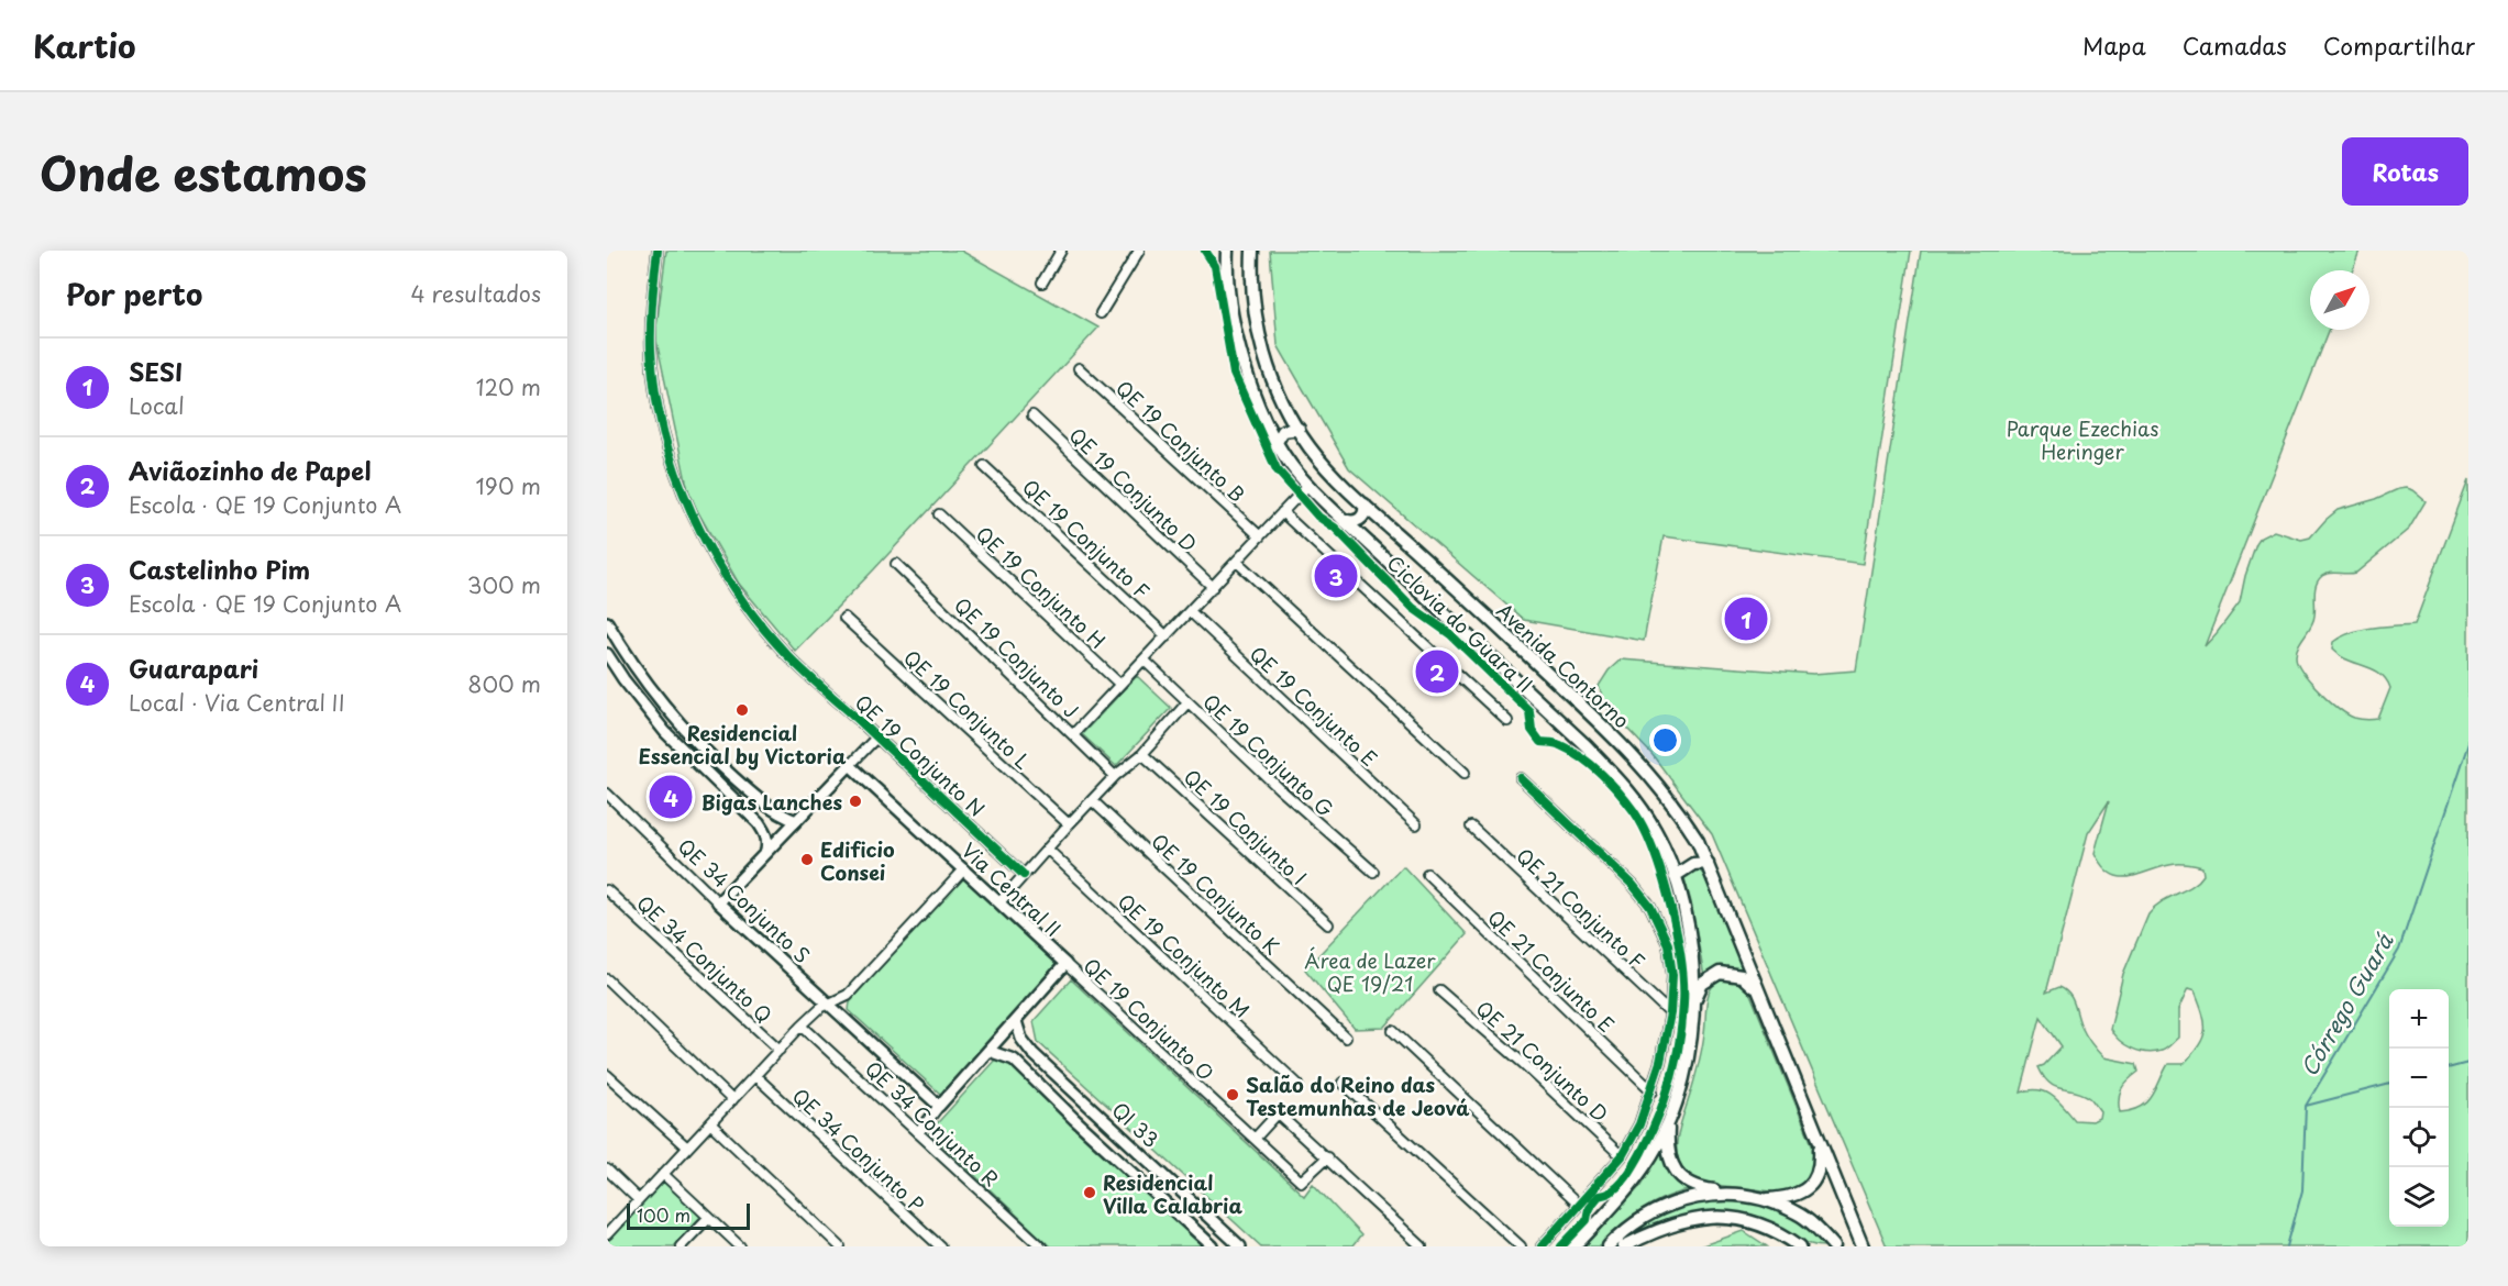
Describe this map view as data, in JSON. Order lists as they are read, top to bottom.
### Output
{
  "streets": {
    "main road": ["Avenida Contorno"],
    "street": [
      "QE 19 Conjunto B",
      "QE 19 Conjunto D",
      "QE 19 Conjunto F",
      "QE 19 Conjunto H",
      "QE 19 Conjunto J",
      "QE 19 Conjunto E",
      "QE 19 Conjunto L",
      "QE 19 Conjunto N",
      "QE 19 Conjunto G",
      "QE 19 Conjunto I",
      "Via Central II",
      "QE 19 Conjunto K",
      "QE 34 Conjunto S",
      "QE 21 Conjunto F",
      "QE 19 Conjunto M",
      "QE 34 Conjunto Q",
      "QE 21 Conjunto E",
      "QE 19 Conjunto O",
      "QE 21 Conjunto D",
      "QE 34 Conjunto R",
      "QI 33",
      "QE 34 Conjunto P"
    ],
    "cycle path": ["Ciclovia do Guara II"]
  },
  "crossings": [
    ["Via Central II", "QE 19 Conjunto O"],
    ["Via Central II", "QE 34 Conjunto R"],
    ["Via Central II", "QI 33"],
    ["QE 21 Conjunto F", "QE 21 Conjunto E"],
    ["QE 21 Conjunto F", "QE 21 Conjunto D"]
  ],
  "water": ["Córrego Guará"],
  "parks": ["Parque Ezechias Heringer", "Área de Lazer QE 19/21"],
  "places": [
    "Residencial Essencial by Victoria",
    "Bigas Lanches",
    "Edificio Consei",
    "Salão do Reino das Testemunhas de Jeová",
    "Residencial Villa Calabria"
  ],
  "scale_bar": "100 m",
  "north": "top right",
  "page": {
    "header": "Kartio",
    "nav": ["Mapa", "Camadas", "Compartilhar"],
    "title": "Onde estamos",
    "buttons": "Rotas",
    "heading": ["Por perto", "4 resultados"],
    "list": [
      {
        "mark": "1",
        "name": "SESI",
        "note": "Local",
        "value": "120 m"
      },
      {
        "mark": "2",
        "name": "Aviãozinho de Papel",
        "note": "Escola · QE 19 Conjunto A",
        "value": "190 m"
      },
      {
        "mark": "3",
        "name": "Castelinho Pim",
        "note": "Escola · QE 19 Conjunto A",
        "value": "300 m"
      },
      {
        "mark": "4",
        "name": "Guarapari",
        "note": "Local · Via Central II",
        "value": "800 m"
      }
    ],
    "pins": [
      "3",
      "1",
      "2",
      "4"
    ],
    "map_buttons": ["+", "−"],
    "scale": "100 m"
  }
}
